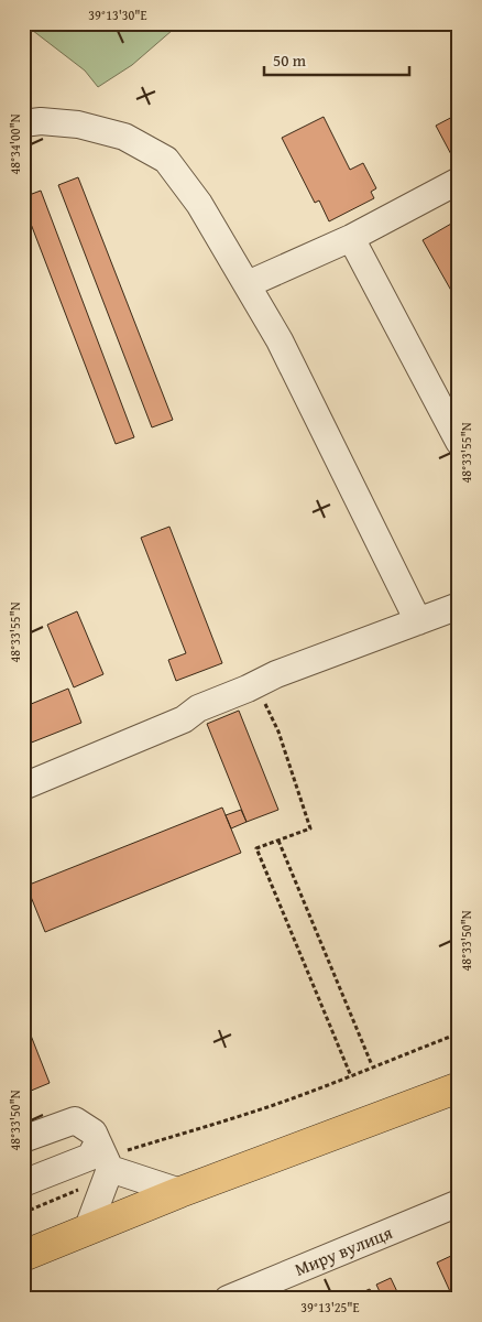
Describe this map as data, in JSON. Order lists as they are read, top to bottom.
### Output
{
  "streets": {
    "street": ["Миру вулиця"]
  },
  "scale_bar": "50 m",
  "coordinates": [
    "39°13'30\"E",
    "48°34'00\"N",
    "48°33'55\"N",
    "48°33'50\"N",
    "39°13'25\"E"
  ]
}
